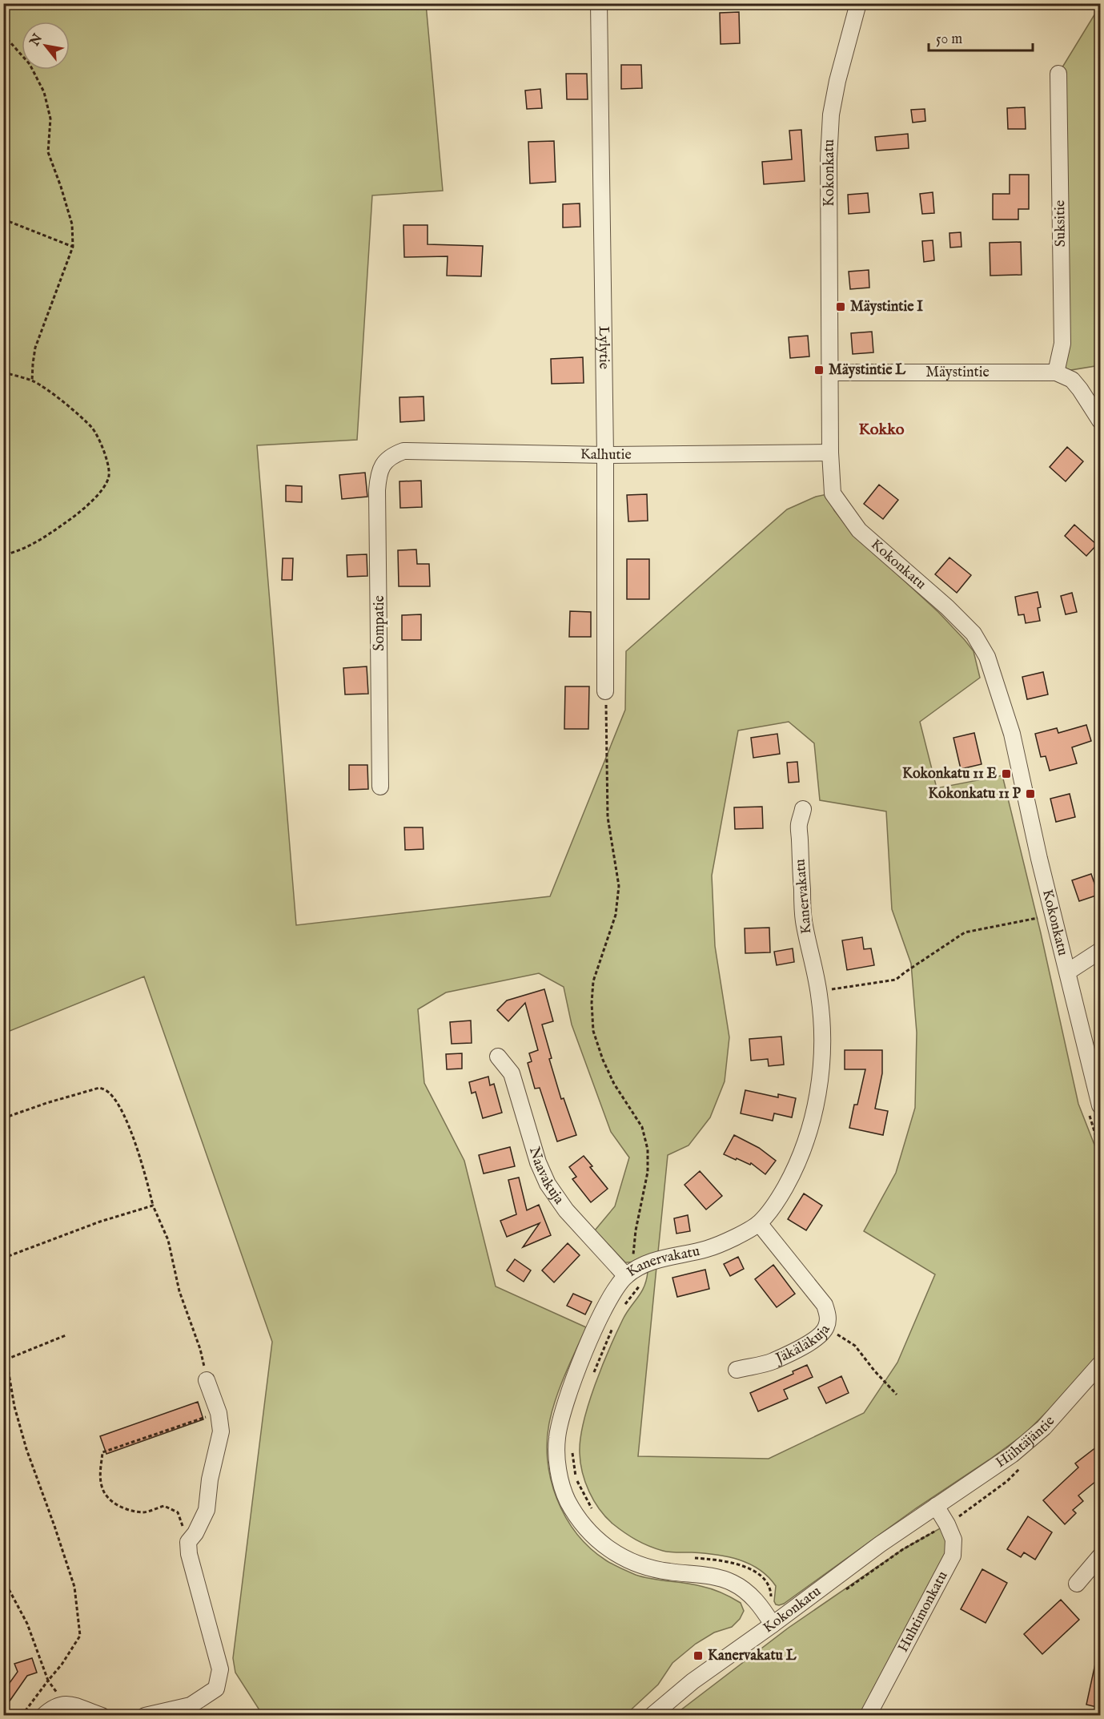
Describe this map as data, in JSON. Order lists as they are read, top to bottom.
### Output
{
  "streets": {
    "street": [
      "Kokonkatu",
      "Suksitie",
      "Lylytie",
      "Mäystintie",
      "Kalhutie",
      "Sompatie",
      "Kanervakatu",
      "Naavakuja",
      "Jäkäläkuja",
      "Hiihtäjäntie",
      "Huhtimonkatu"
    ]
  },
  "crossings": [
    ["Kokonkatu", "Mäystintie"],
    ["Kokonkatu", "Kalhutie"],
    ["Kokonkatu", "Kanervakatu"],
    ["Kokonkatu", "Hiihtäjäntie"],
    ["Kokonkatu", "Huhtimonkatu"],
    ["Suksitie", "Mäystintie"],
    ["Lylytie", "Kalhutie"],
    ["Kalhutie", "Sompatie"],
    ["Kanervakatu", "Naavakuja"],
    ["Kanervakatu", "Jäkäläkuja"],
    ["Hiihtäjäntie", "Huhtimonkatu"]
  ],
  "districts": ["Kokko"],
  "places": {
    "transit": [
      "Mäystintie I",
      "Mäystintie L",
      "Kokonkatu 11 E",
      "Kokonkatu 11 P",
      "Kanervakatu L"
    ]
  },
  "scale_bar": "50 m",
  "north": "top left"
}
